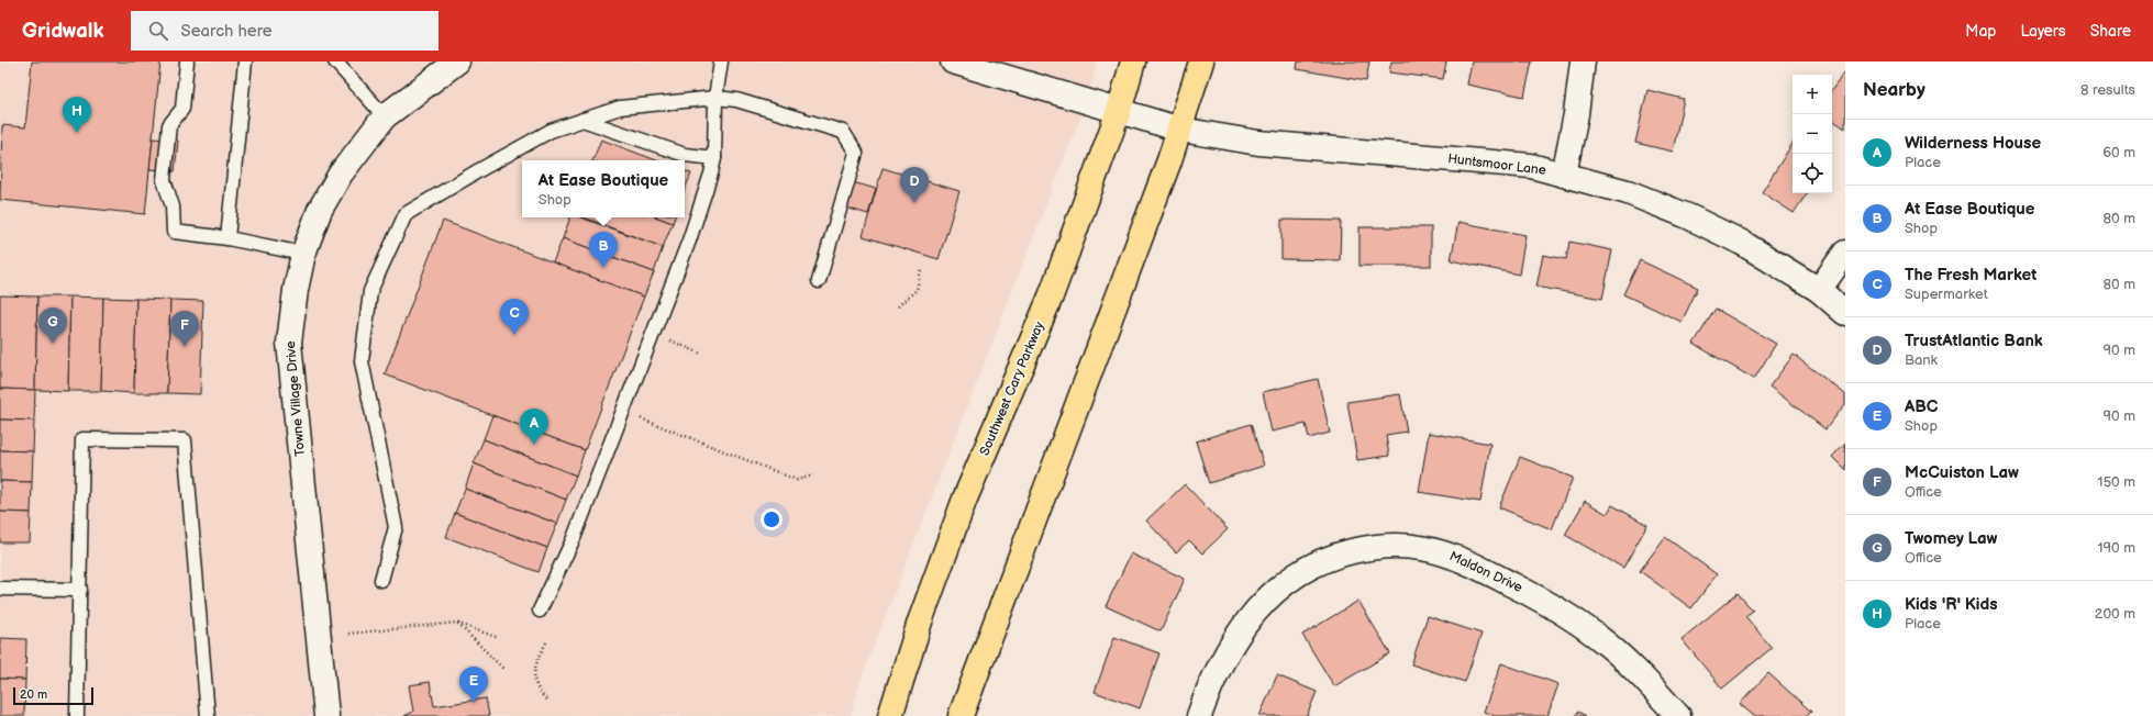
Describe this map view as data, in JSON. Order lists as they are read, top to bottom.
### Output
{
  "streets": {
    "main road": ["Southwest Cary Parkway"],
    "street": ["Huntsmoor Lane", "Towne Village Drive", "Maldon Drive"]
  },
  "crossings": [
    ["Huntsmoor Lane", "Southwest Cary Parkway"]
  ],
  "scale_bar": "20 m",
  "page": {
    "header": "Gridwalk",
    "search": "Search here",
    "nav": ["Map", "Layers", "Share"],
    "heading": ["Nearby", "8 results"],
    "map_buttons": ["+", "−"],
    "pins": [
      "H",
      "D",
      "B",
      "C",
      "G",
      "F",
      "A",
      "E"
    ],
    "list": [
      {
        "mark": "A",
        "name": "Wilderness House",
        "note": "Place",
        "value": "60 m"
      },
      {
        "mark": "B",
        "name": "At Ease Boutique",
        "note": "Shop",
        "value": "80 m"
      },
      {
        "mark": "C",
        "name": "The Fresh Market",
        "note": "Supermarket",
        "value": "80 m"
      },
      {
        "mark": "D",
        "name": "TrustAtlantic Bank",
        "note": "Bank",
        "value": "90 m"
      },
      {
        "mark": "E",
        "name": "ABC",
        "note": "Shop",
        "value": "90 m"
      },
      {
        "mark": "F",
        "name": "McCuiston Law",
        "note": "Office",
        "value": "150 m"
      },
      {
        "mark": "G",
        "name": "Twomey Law",
        "note": "Office",
        "value": "190 m"
      },
      {
        "mark": "H",
        "name": "Kids 'R' Kids",
        "note": "Place",
        "value": "200 m"
      }
    ],
    "popup": ["At Ease Boutique", "Shop"],
    "scale": "20 m"
  }
}
